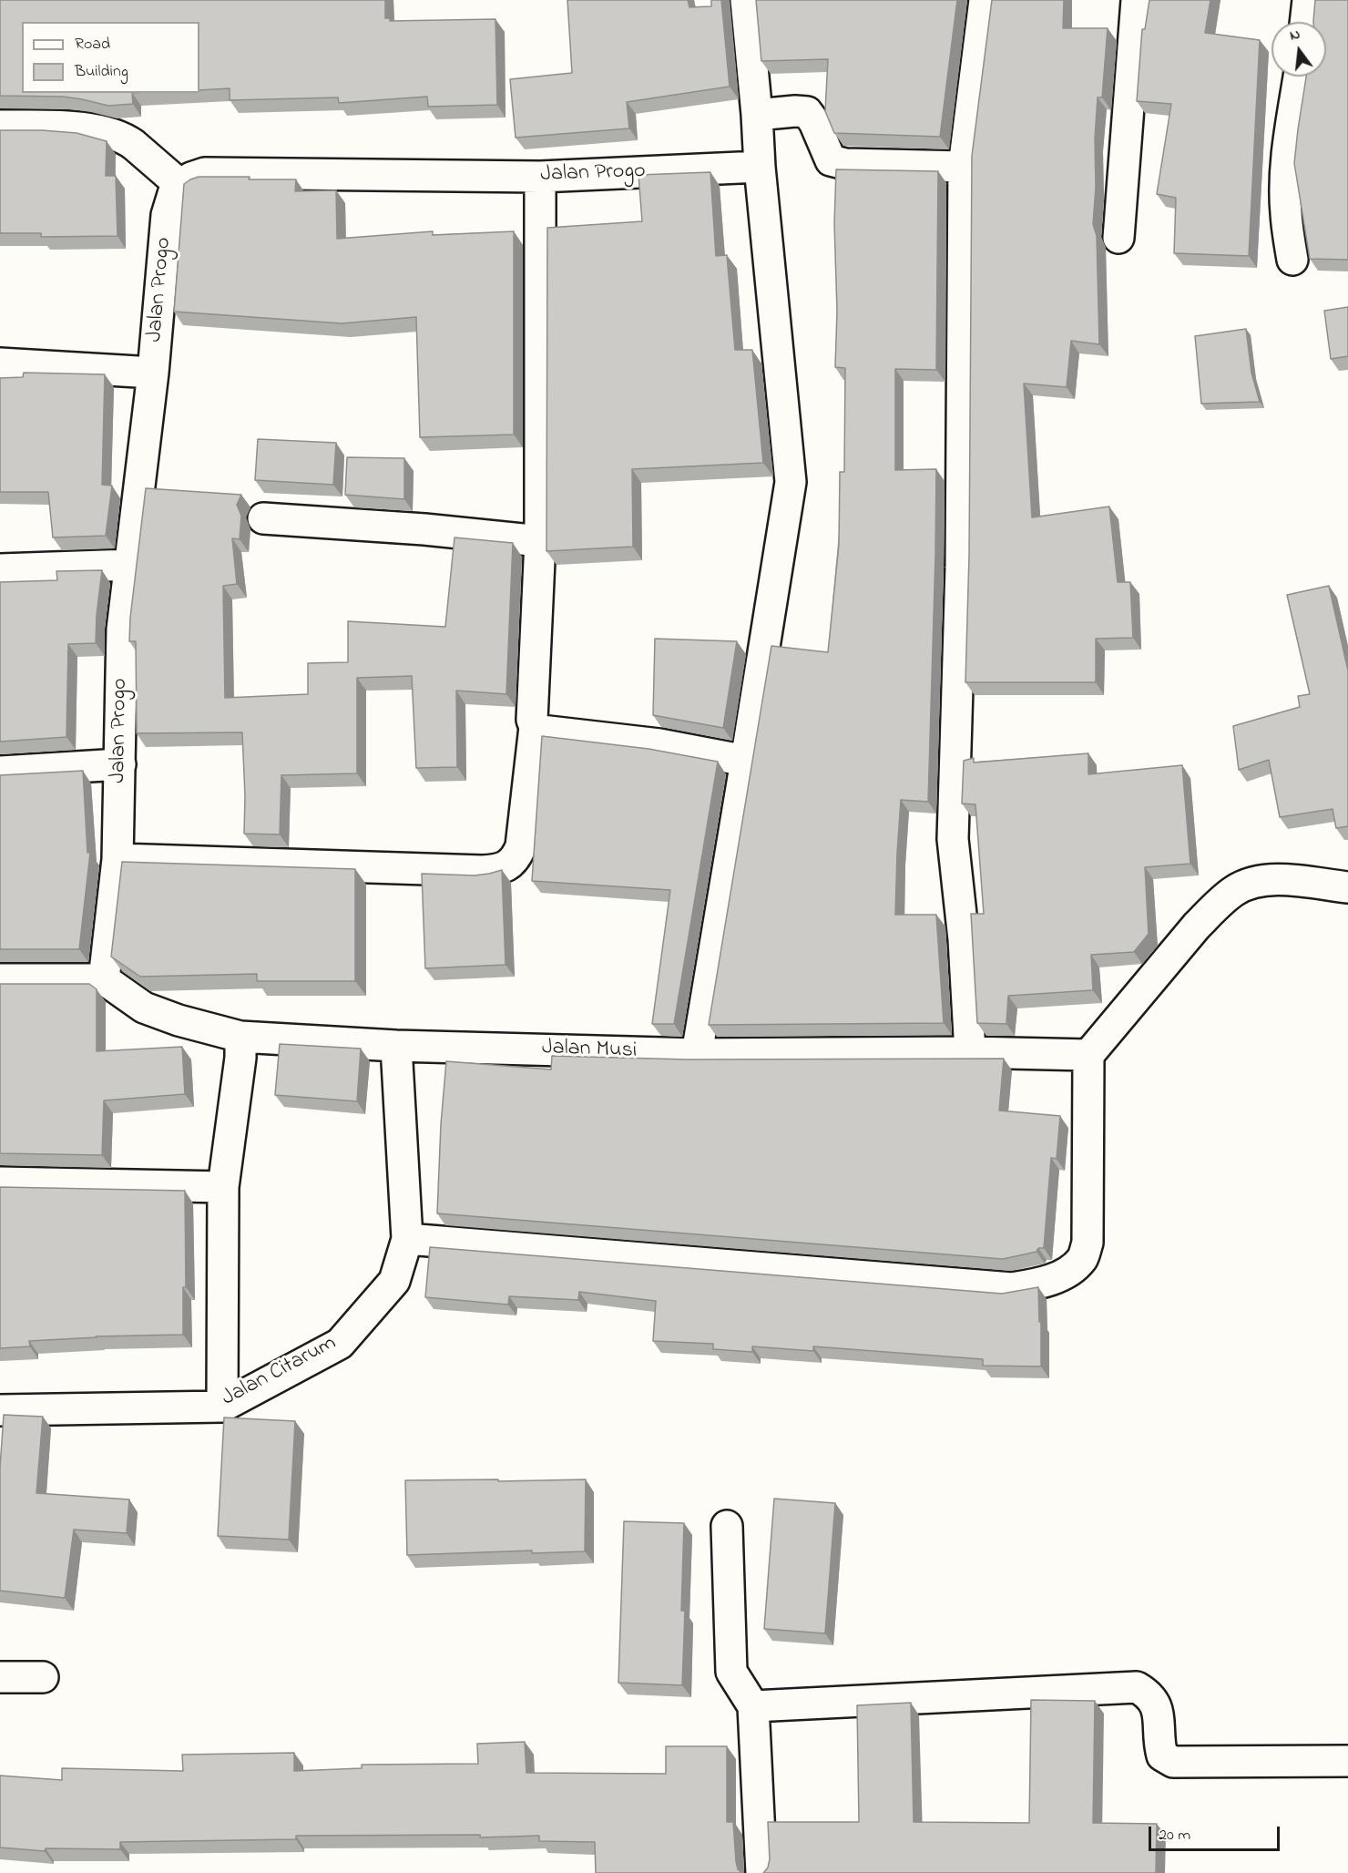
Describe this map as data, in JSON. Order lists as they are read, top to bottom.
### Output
{
  "streets": {
    "street": ["Jalan Progo", "Jalan Musi", "Jalan Citarum"]
  },
  "crossings": [
    ["Jalan Progo", "Jalan Musi"],
    ["Jalan Musi", "Jalan Citarum"]
  ],
  "legend": ["Road", "Building"],
  "scale_bar": "20 m",
  "north": "top"
}
